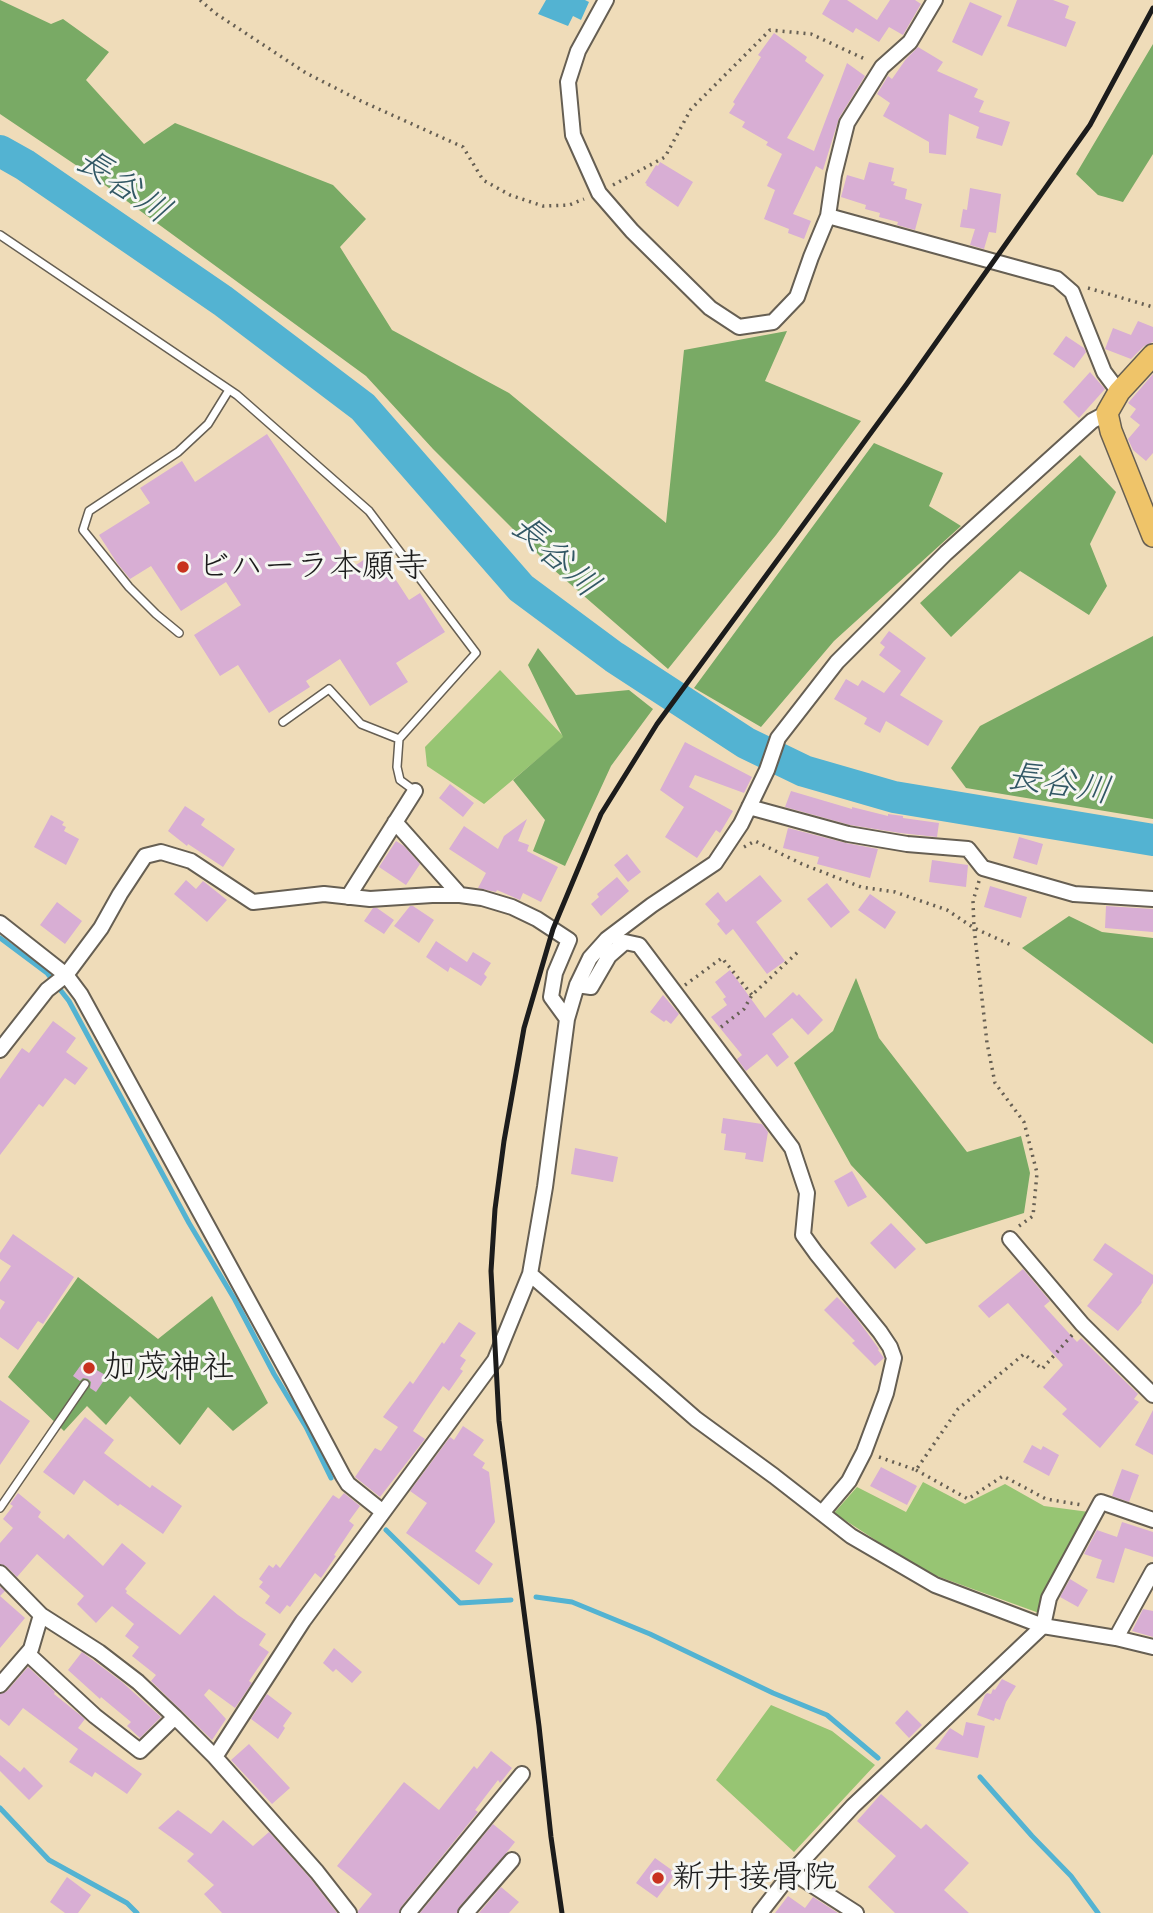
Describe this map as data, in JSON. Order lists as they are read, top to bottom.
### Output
{
  "water": ["長谷川"],
  "places": ["ビハーラ本願寺", "加茂神社", "新井接骨院"]
}
